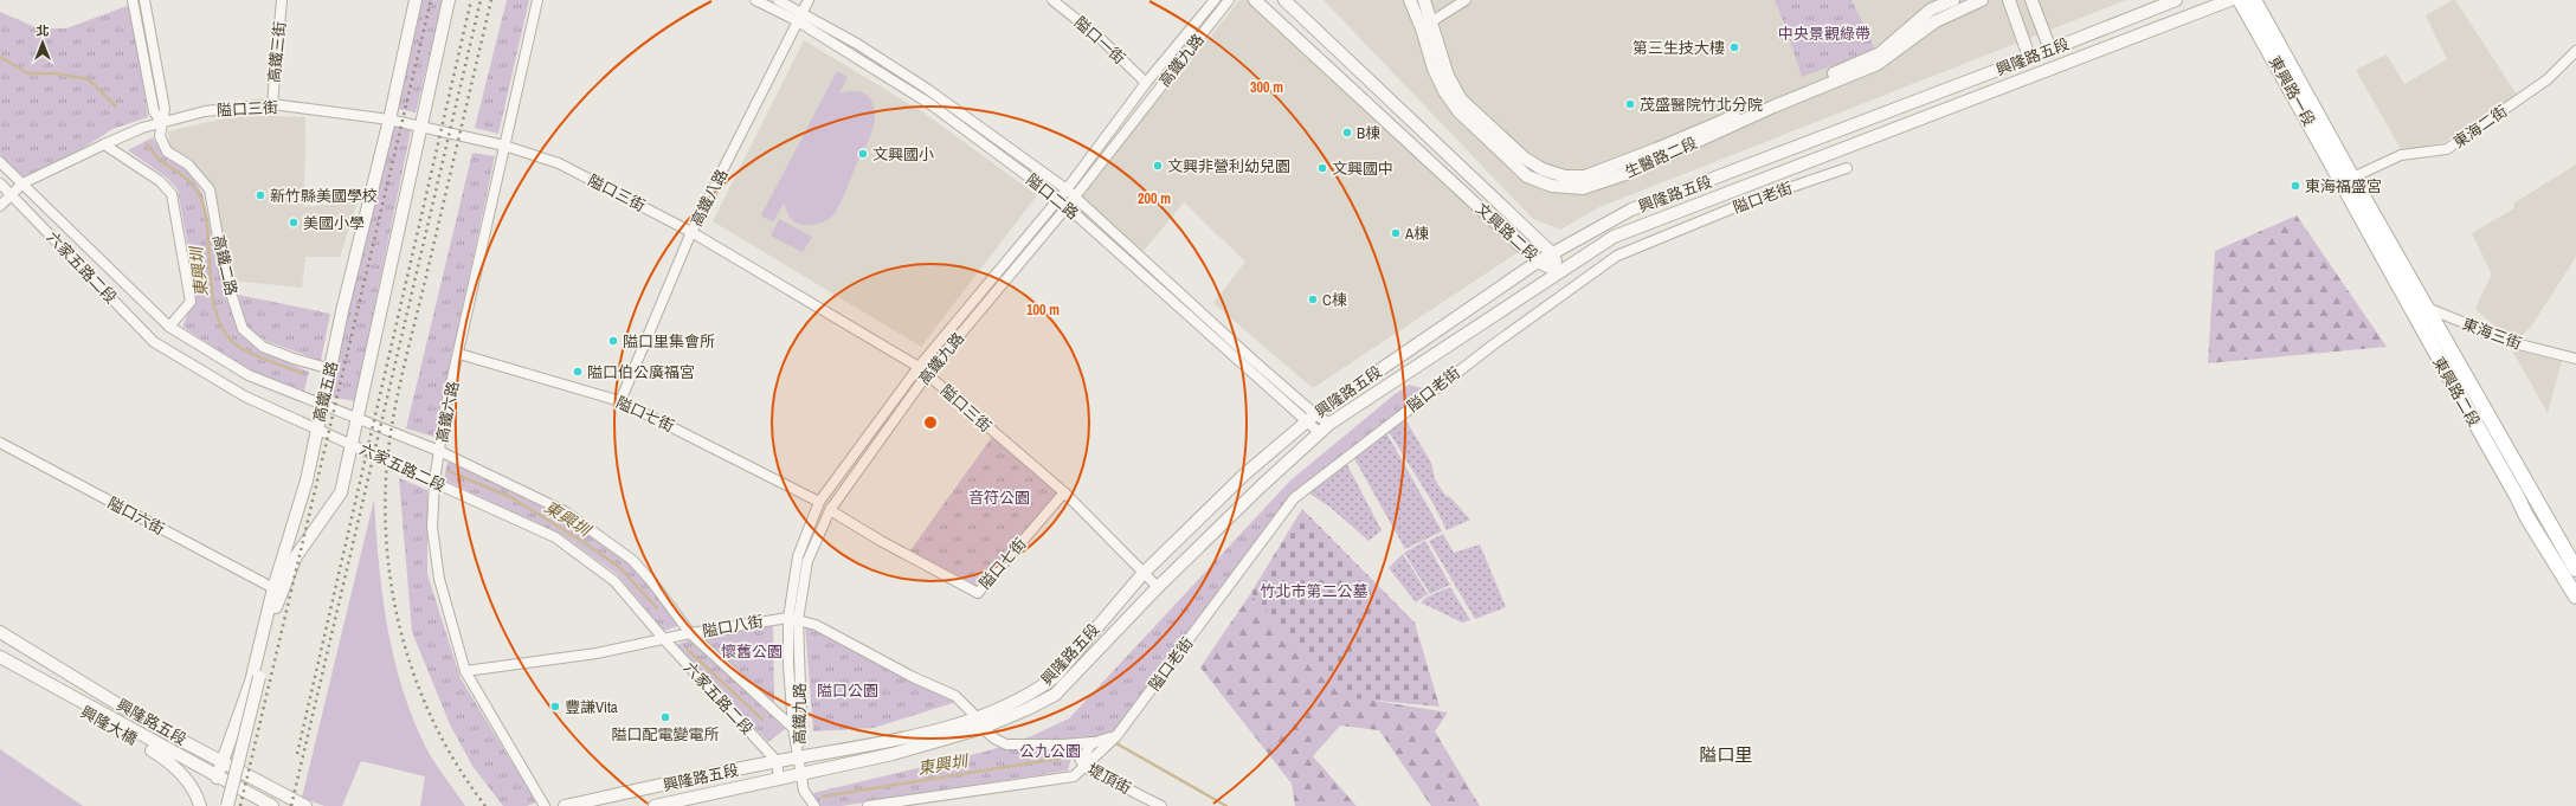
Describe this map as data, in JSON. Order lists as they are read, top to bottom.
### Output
{
  "streets": {
    "main road": ["東興路一段", "東興路二段"],
    "street": [
      "隘口一街",
      "高鐵三街",
      "興隆路五段",
      "高鐵九路",
      "隘口三街",
      "東海二街",
      "生醫路二段",
      "隘口二路",
      "高鐵八路",
      "隘口老街",
      "文興路二段",
      "高鐵二路",
      "六家五路二段",
      "東海三街",
      "高鐵五路",
      "高鐵六路",
      "隘口七街",
      "隘口六街",
      "隘口八街",
      "興隆大橋",
      "堤頂街"
    ]
  },
  "crossings": [
    ["隘口一街", "高鐵九路"],
    ["高鐵三街", "隘口三街"],
    ["興隆路五段", "高鐵九路"],
    ["興隆路五段", "隘口三街"],
    ["興隆路五段", "隘口二路"],
    ["興隆路五段", "文興路二段"],
    ["興隆路五段", "六家五路二段"],
    ["興隆路五段", "高鐵五路"],
    ["興隆路五段", "隘口八街"],
    ["高鐵九路", "隘口三街"],
    ["高鐵九路", "隘口二路"],
    ["高鐵九路", "六家五路二段"],
    ["高鐵九路", "隘口七街"],
    ["高鐵九路", "隘口八街"],
    ["東興路一段", "東海二街"],
    ["東興路一段", "東興路二段"],
    ["隘口三街", "高鐵八路"],
    ["隘口三街", "高鐵二路"],
    ["隘口三街", "六家五路二段"],
    ["隘口三街", "高鐵五路"],
    ["隘口三街", "高鐵六路"],
    ["隘口三街", "隘口七街"],
    ["東海二街", "東興路二段"],
    ["隘口二路", "高鐵八路"],
    ["高鐵八路", "隘口七街"],
    ["隘口老街", "堤頂街"],
    ["高鐵二路", "高鐵五路"],
    ["六家五路二段", "高鐵五路"],
    ["六家五路二段", "高鐵六路"],
    ["六家五路二段", "隘口八街"],
    ["東海三街", "東興路二段"],
    ["高鐵五路", "隘口六街"],
    ["高鐵六路", "隘口七街"],
    ["高鐵六路", "隘口八街"]
  ],
  "districts": ["隘口里"],
  "water": ["東興圳"],
  "parks": [
    "中央景觀綠帶",
    "音符公園",
    "竹北市第二公墓",
    "懷舊公園",
    "隘口公園",
    "公九公園"
  ],
  "places": [
    "第三生技大樓",
    "茂盛醫院竹北分院",
    "B棟",
    "文興國小",
    "文興非營利幼兒園",
    "文興國中",
    "東海福盛宮",
    "新竹縣美國學校",
    "美國小學",
    "A棟",
    "C棟",
    "隘口里集會所",
    "隘口伯公廣福宮",
    "豐謙Vita",
    "隘口配電變電所"
  ],
  "north": "top",
  "rings": ["300 m", "200 m", "100 m"]
}
